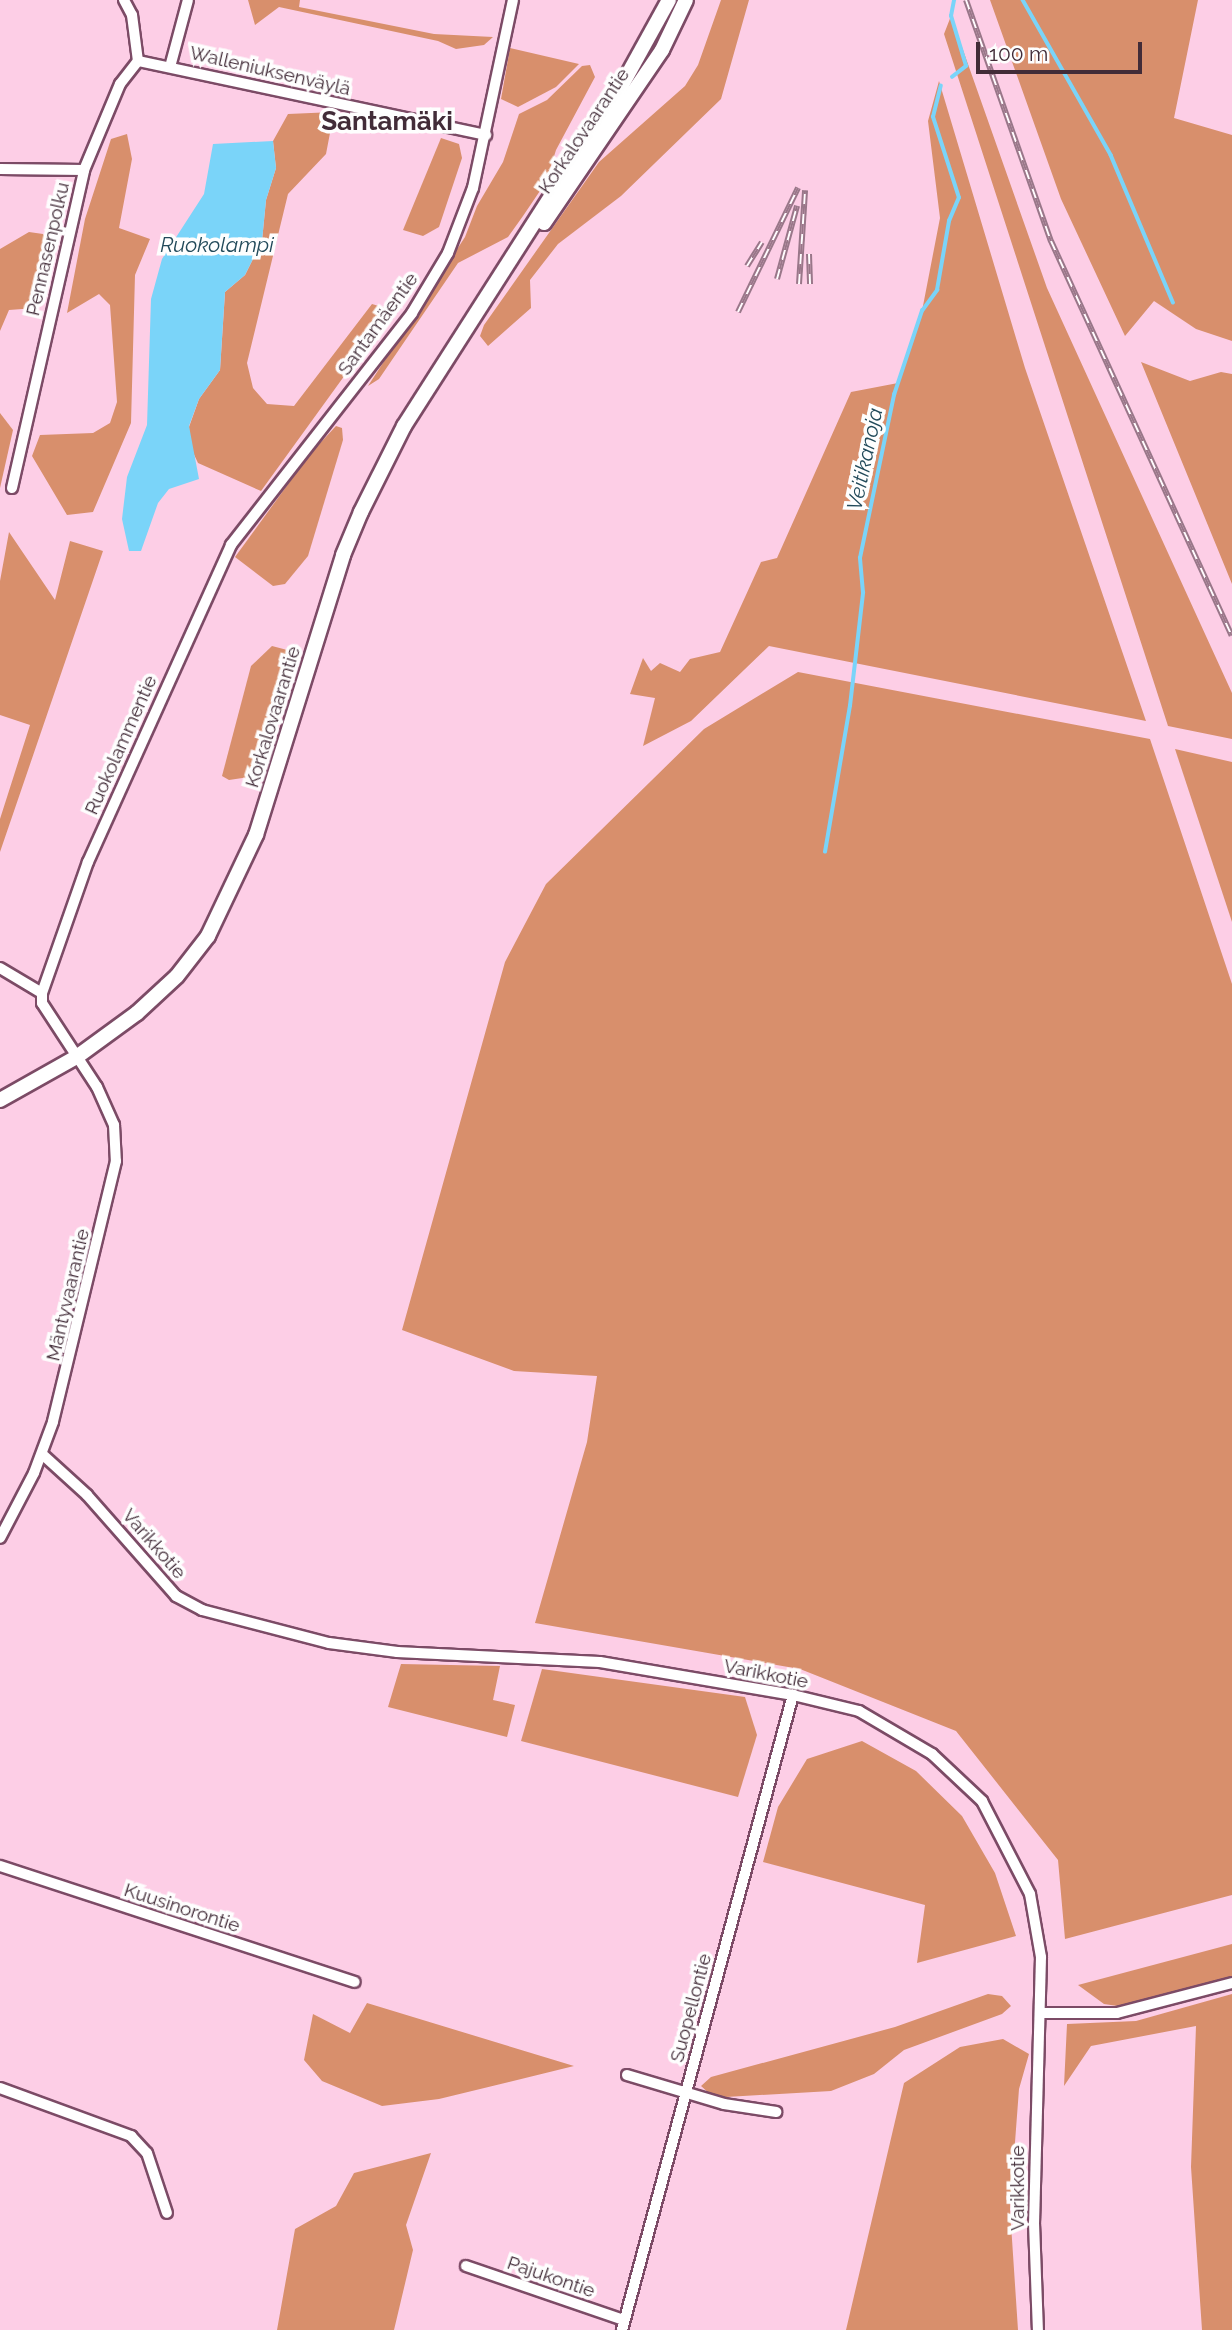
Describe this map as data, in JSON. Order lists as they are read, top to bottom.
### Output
{
  "streets": {
    "street": [
      "Walleniuksenväylä",
      "Korkalovaarantie",
      "Pennasenpolku",
      "Santamäentie",
      "Ruokolammentie",
      "Mäntyvaarantie",
      "Varikkotie",
      "Kuusinorontie",
      "Suopellontie",
      "Pajukontie"
    ]
  },
  "crossings": [
    ["Walleniuksenväylä", "Santamäentie"],
    ["Korkalovaarantie", "Mäntyvaarantie"],
    ["Santamäentie", "Ruokolammentie"],
    ["Ruokolammentie", "Mäntyvaarantie"],
    ["Mäntyvaarantie", "Varikkotie"],
    ["Varikkotie", "Suopellontie"],
    ["Suopellontie", "Pajukontie"]
  ],
  "districts": ["Santamäki"],
  "water": ["Ruokolampi", "Veitikanoja"],
  "scale_bar": "100 m"
}
